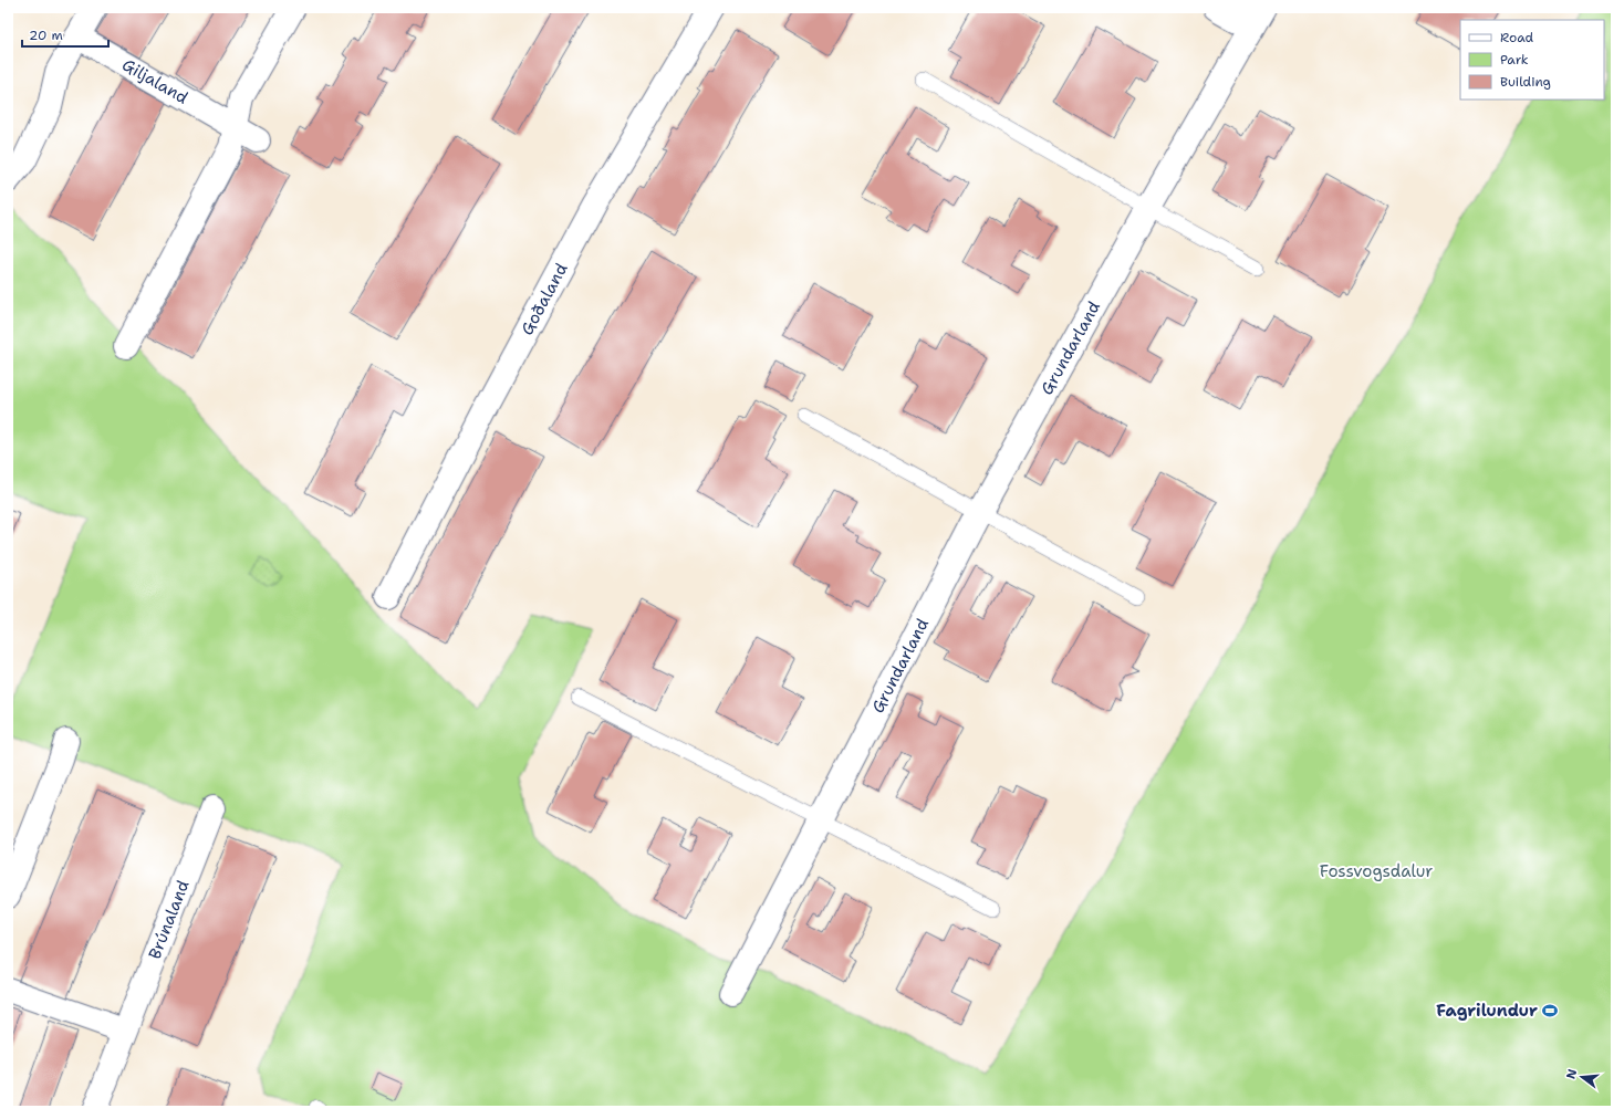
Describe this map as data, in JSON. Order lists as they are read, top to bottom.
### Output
{
  "streets": {
    "street": [
      "Giljaland",
      "Goðaland",
      "Grundarland",
      "Brúnaland"
    ]
  },
  "parks": ["Fossvogsdalur"],
  "places": {
    "sports": ["Fagrilundur"]
  },
  "legend": ["Road", "Park", "Building"],
  "scale_bar": "20 m",
  "north": "left"
}
